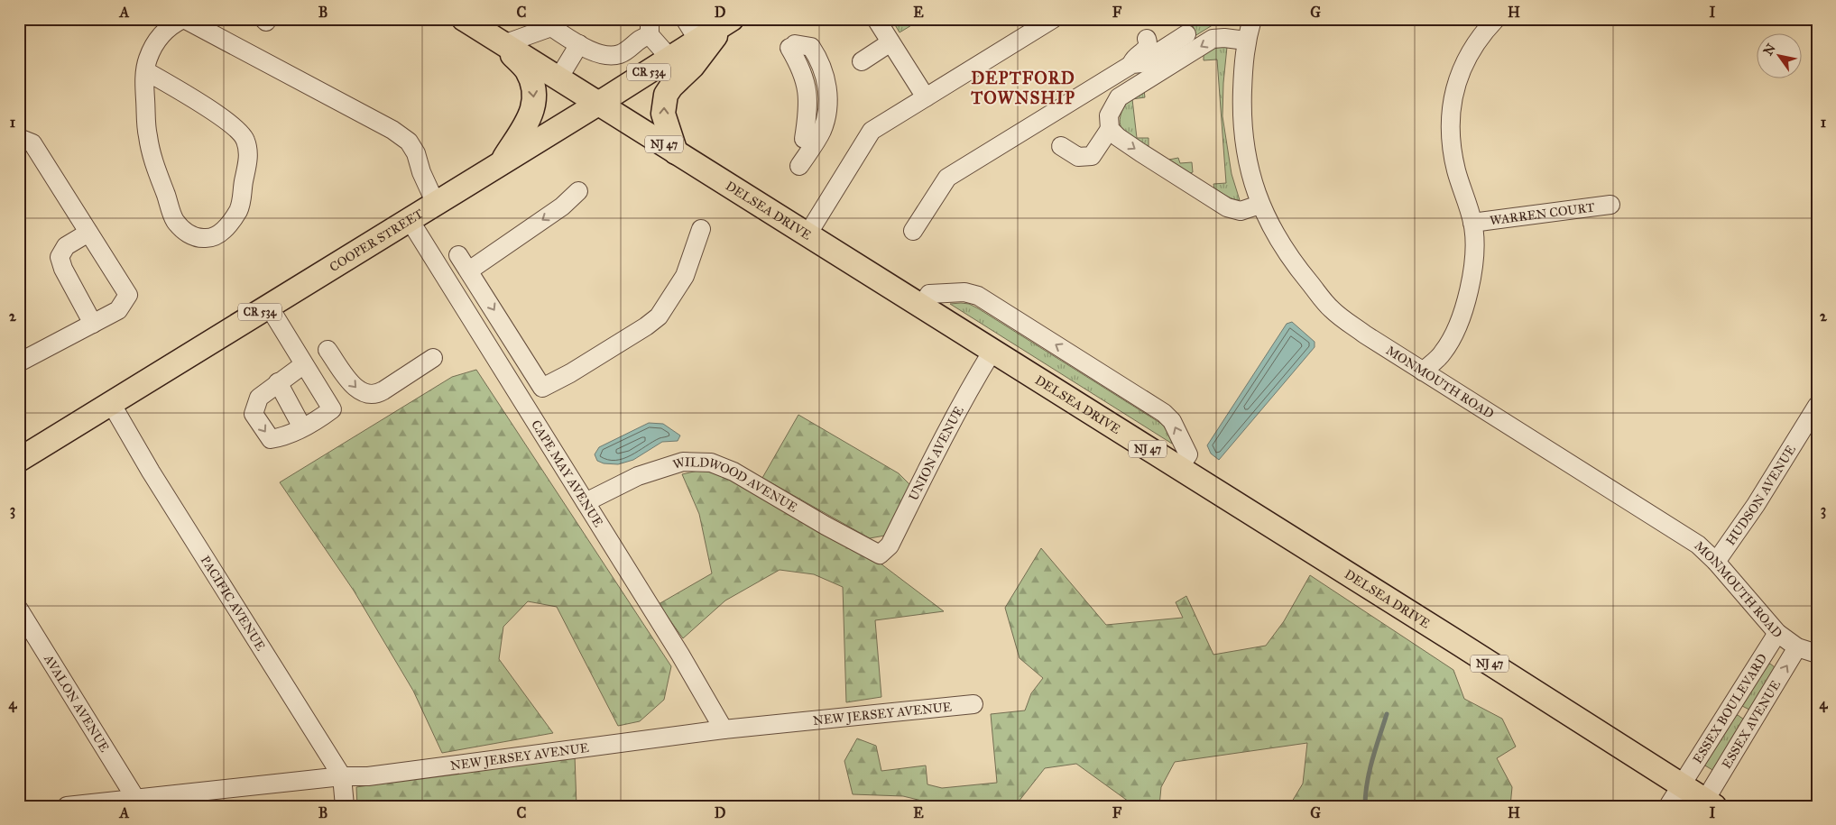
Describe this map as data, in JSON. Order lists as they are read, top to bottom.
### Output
{
  "streets": {
    "main road": [
      "CR 534",
      "NJ 47",
      "DELSEA DRIVE",
      "COOPER STREET"
    ],
    "street": [
      "WARREN COURT",
      "MONMOUTH ROAD",
      "UNION AVENUE",
      "CAPE MAY AVENUE",
      "WILDWOOD AVENUE",
      "HUDSON AVENUE",
      "PACIFIC AVENUE",
      "AVALON AVENUE",
      "ESSEX BOULEVARD",
      "NEW JERSEY AVENUE",
      "ESSEX AVENUE"
    ]
  },
  "crossings": [
    ["DELSEA DRIVE", "COOPER STREET"],
    ["DELSEA DRIVE", "UNION AVENUE"],
    ["DELSEA DRIVE", "ESSEX BOULEVARD"],
    ["DELSEA DRIVE", "ESSEX AVENUE"],
    ["COOPER STREET", "CAPE MAY AVENUE"],
    ["COOPER STREET", "PACIFIC AVENUE"],
    ["MONMOUTH ROAD", "HUDSON AVENUE"],
    ["MONMOUTH ROAD", "ESSEX BOULEVARD"],
    ["MONMOUTH ROAD", "ESSEX AVENUE"],
    ["UNION AVENUE", "WILDWOOD AVENUE"],
    ["CAPE MAY AVENUE", "WILDWOOD AVENUE"],
    ["CAPE MAY AVENUE", "NEW JERSEY AVENUE"],
    ["PACIFIC AVENUE", "NEW JERSEY AVENUE"],
    ["AVALON AVENUE", "NEW JERSEY AVENUE"]
  ],
  "one_way": ["ESSEX AVENUE"],
  "districts": ["DEPTFORD TOWNSHIP"],
  "north": "top left",
  "grid": {
    "columns": [
      "A",
      "B",
      "C",
      "D",
      "E",
      "F",
      "G",
      "H",
      "I"
    ],
    "rows": [
      "1",
      "2",
      "3",
      "4"
    ]
  }
}
